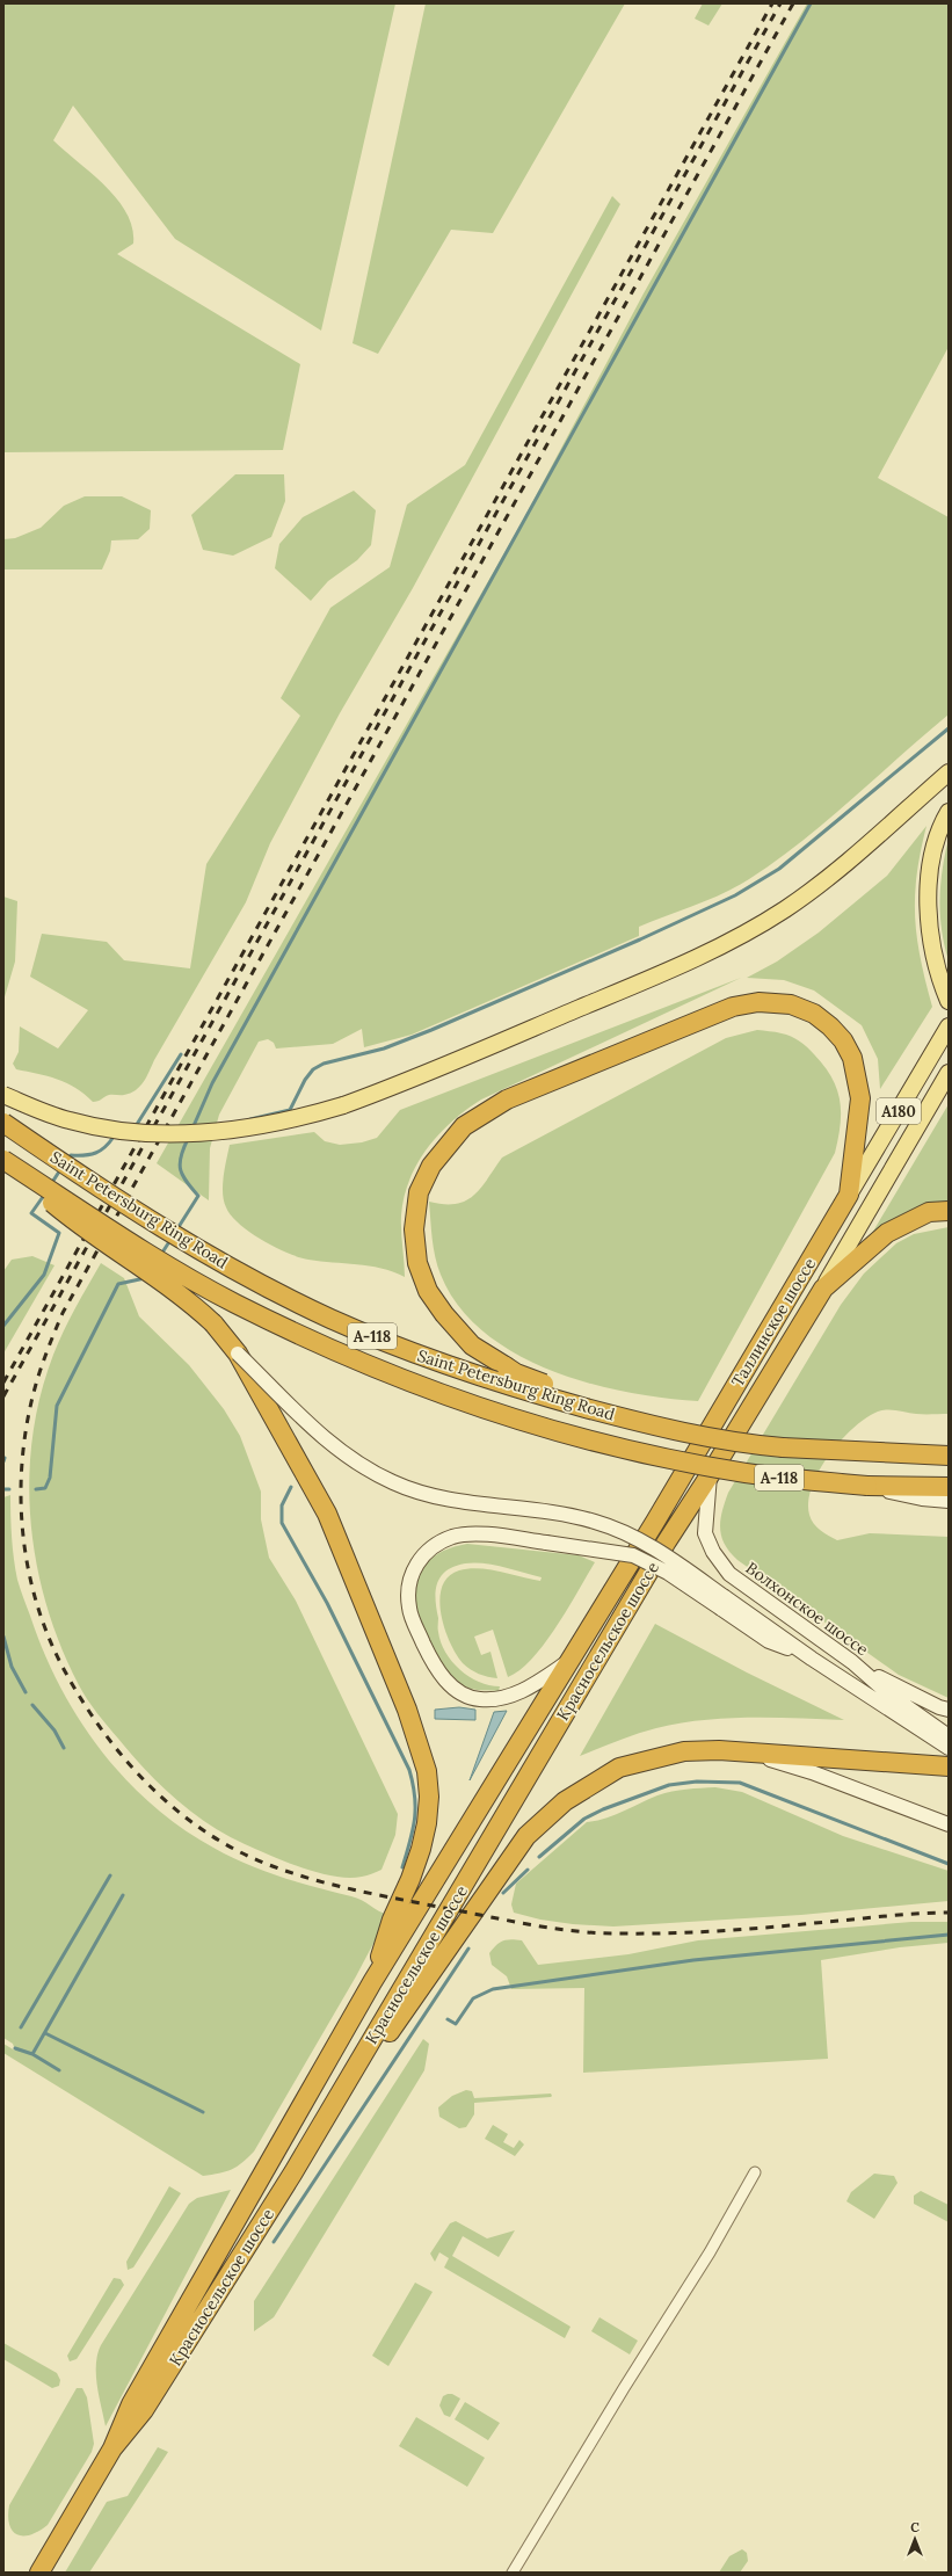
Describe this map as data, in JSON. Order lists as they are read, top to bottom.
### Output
{
  "streets": {
    "highway": [
      "Saint Petersburg Ring Road",
      "Таллинское шоссе",
      "А-118",
      "Красносельское шоссе"
    ],
    "main road": ["A180", "Волхонское шоссе"]
  },
  "crossings": [
    ["Таллинское шоссе", "Волхонское шоссе"],
    ["Таллинское шоссе", "Красносельское шоссе"],
    ["Волхонское шоссе", "Красносельское шоссе"]
  ],
  "north": "top"
}
